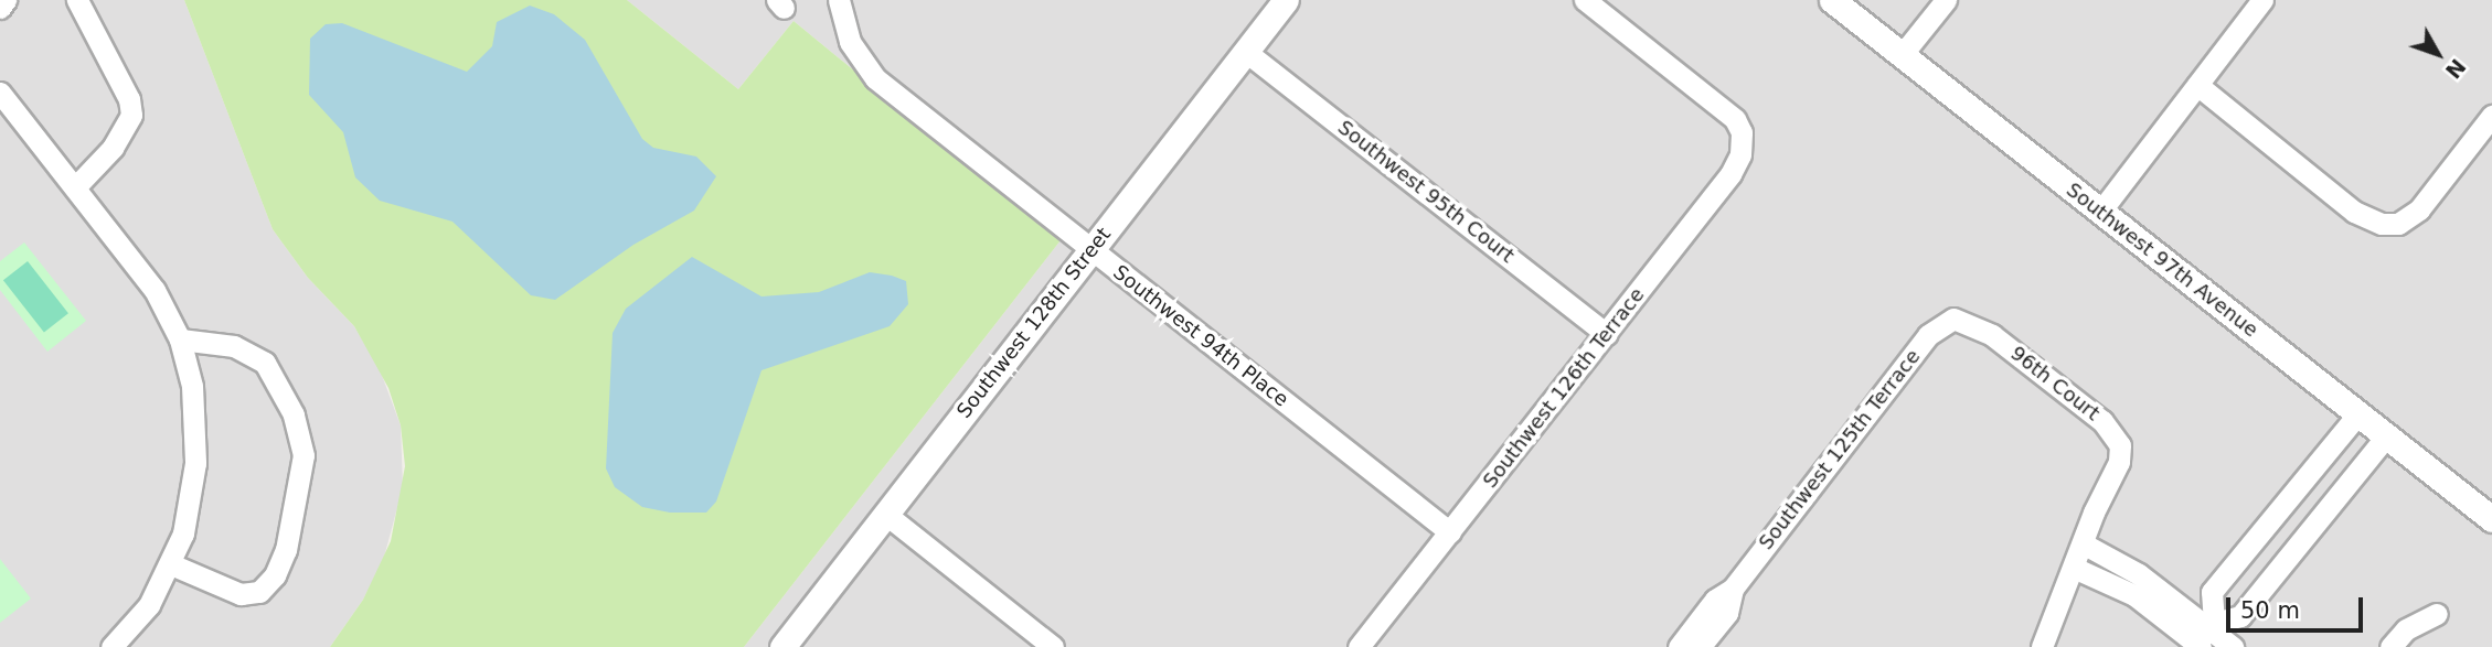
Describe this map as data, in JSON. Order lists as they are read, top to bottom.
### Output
{
  "streets": {
    "street": [
      "Southwest 95th Court",
      "Southwest 97th Avenue",
      "Southwest 128th Street",
      "Southwest 94th Place",
      "96th Court",
      "Southwest 126th Terrace",
      "Southwest 125th Terrace"
    ]
  },
  "crossings": [
    ["Southwest 95th Court", "Southwest 128th Street"],
    ["Southwest 95th Court", "Southwest 126th Terrace"],
    ["Southwest 128th Street", "Southwest 94th Place"],
    ["Southwest 94th Place", "Southwest 126th Terrace"],
    ["96th Court", "Southwest 125th Terrace"]
  ],
  "scale_bar": "50 m",
  "north": "bottom right"
}
